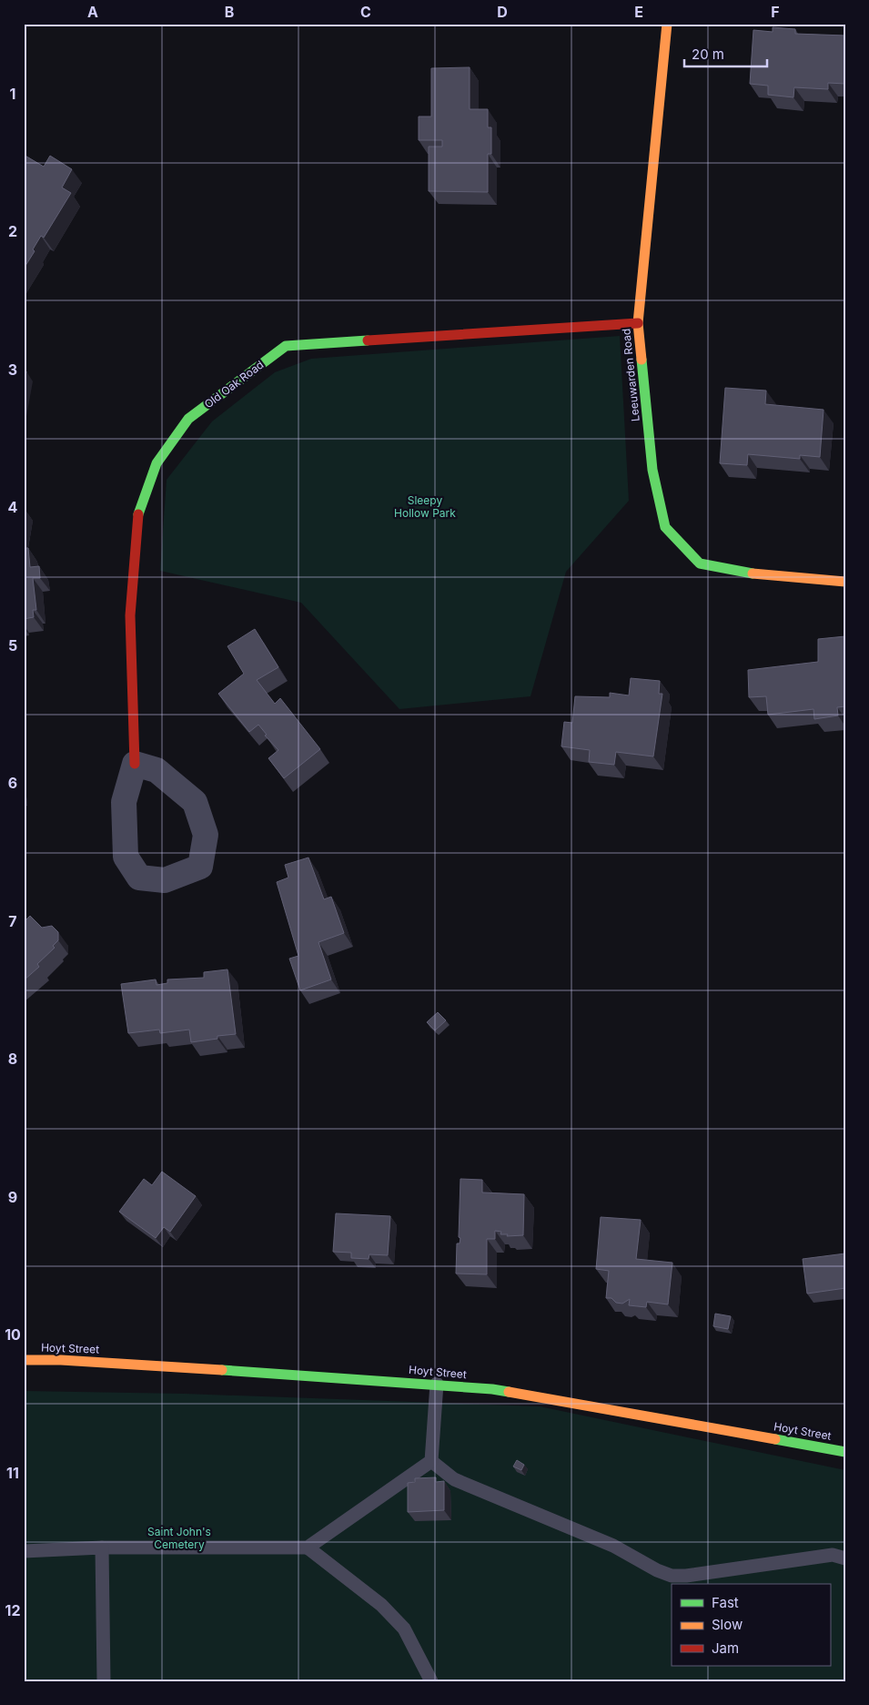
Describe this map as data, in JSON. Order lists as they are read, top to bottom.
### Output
{
  "streets": {
    "street": ["Leeuwarden Road", "Old Oak Road", "Hoyt Street"]
  },
  "crossings": [
    ["Leeuwarden Road", "Old Oak Road"]
  ],
  "parks": ["Sleepy Hollow Park", "Saint John's Cemetery"],
  "legend": ["Fast", "Slow", "Jam"],
  "scale_bar": "20 m",
  "grid": {
    "columns": [
      "A",
      "B",
      "C",
      "D",
      "E",
      "F"
    ],
    "rows": [
      "1",
      "2",
      "3",
      "4",
      "5",
      "6",
      "7",
      "8",
      "9",
      "10",
      "11",
      "12"
    ]
  }
}
